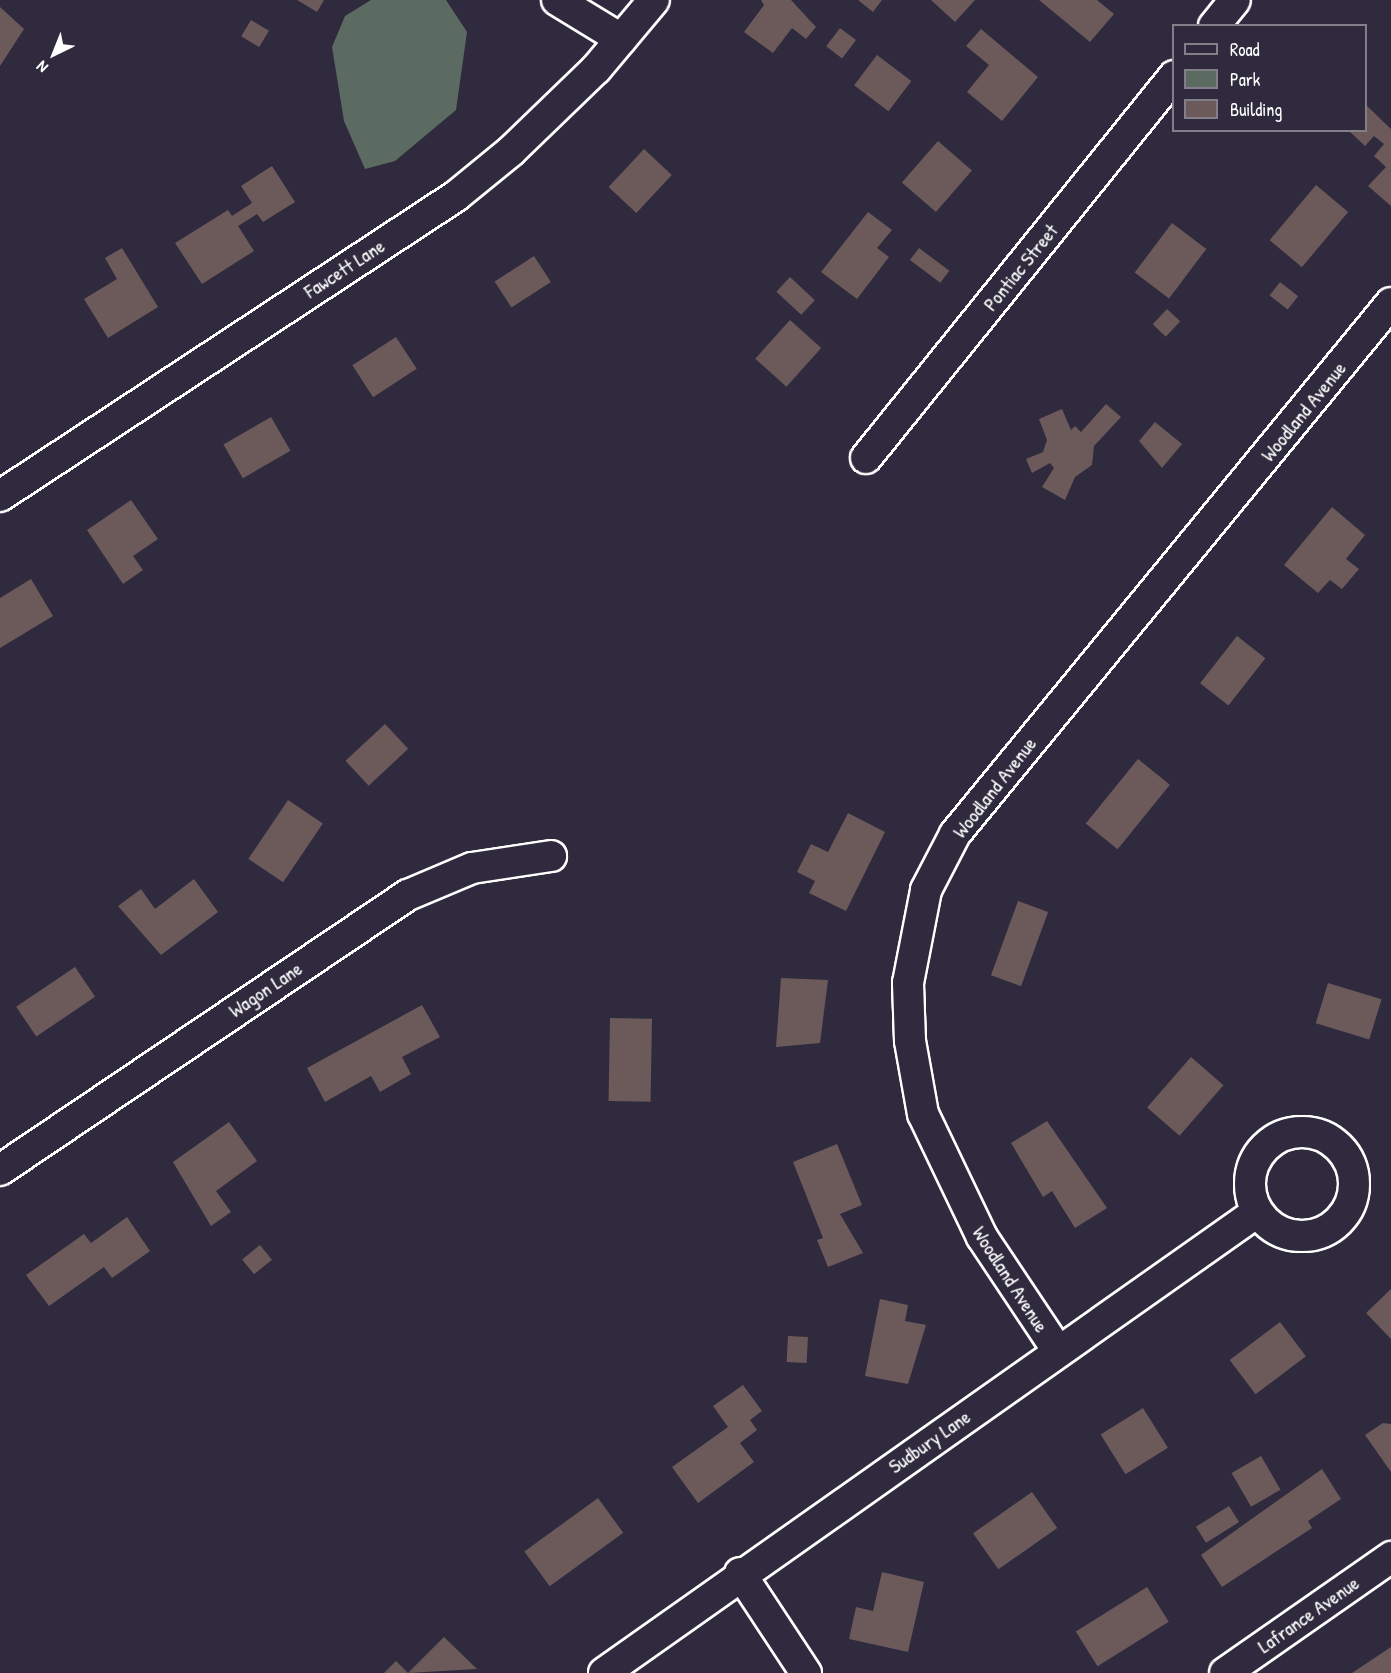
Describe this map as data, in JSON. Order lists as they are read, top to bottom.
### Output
{
  "streets": {
    "street": [
      "Pontiac Street",
      "Fawcett Lane",
      "Woodland Avenue",
      "Wagon Lane",
      "Sudbury Lane",
      "Lafrance Avenue"
    ]
  },
  "crossings": [
    ["Woodland Avenue", "Sudbury Lane"]
  ],
  "legend": ["Road", "Park", "Building"],
  "north": "bottom left"
}
